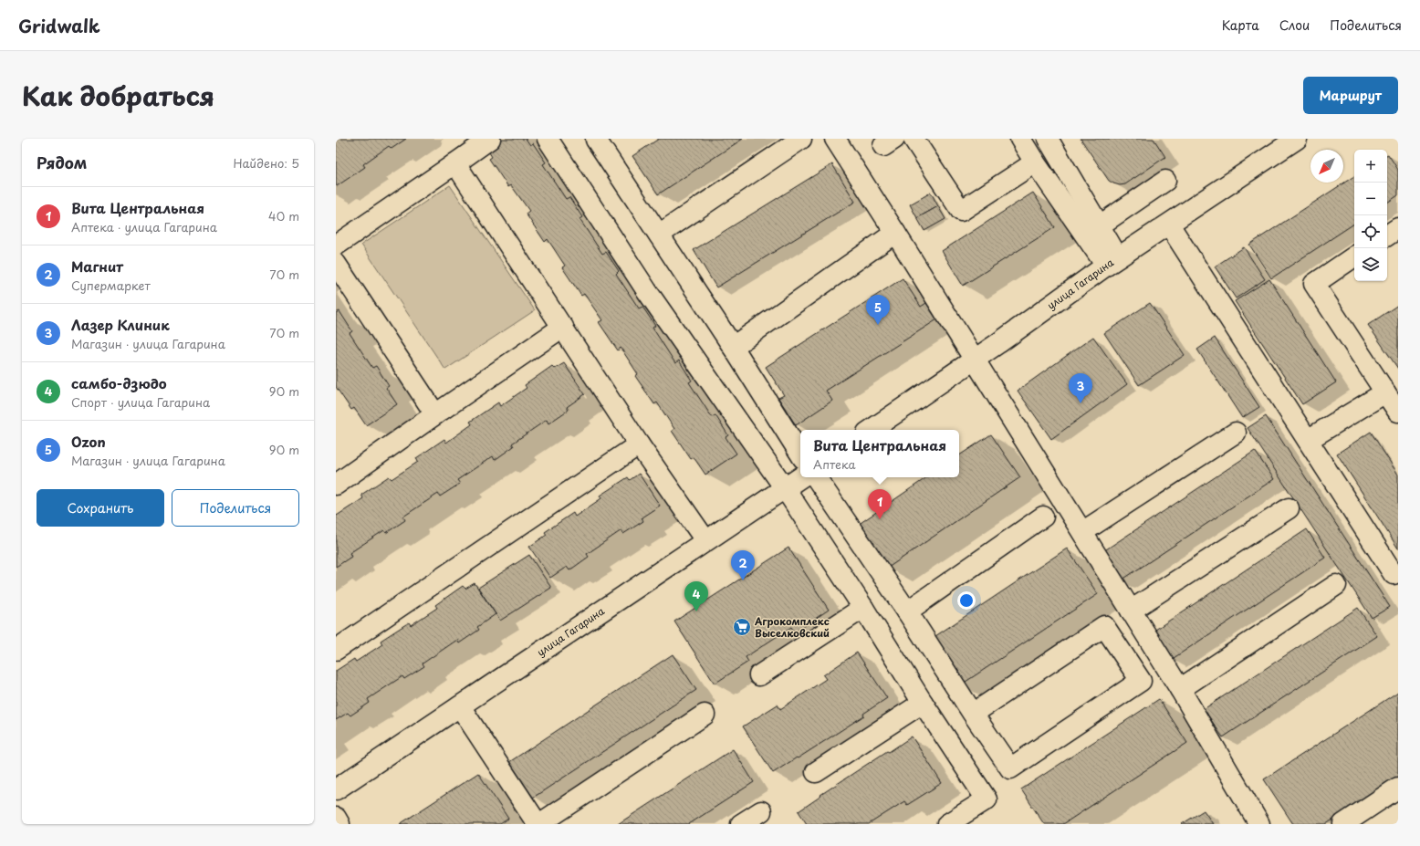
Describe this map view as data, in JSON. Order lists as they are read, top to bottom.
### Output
{
  "streets": {
    "street": ["улица Гагарина"]
  },
  "places": {
    "supermarket": ["Агрокомплекс Выселковский"]
  },
  "north": "bottom left",
  "page": {
    "header": "Gridwalk",
    "nav": ["Карта", "Слои", "Поделиться"],
    "title": "Как добраться",
    "buttons": [
      "Маршрут",
      ["Сохранить", "Поделиться"]
    ],
    "heading": ["Рядом", "Найдено: 5"],
    "map_buttons": ["+", "−"],
    "list": [
      {
        "mark": "1",
        "name": "Вита Центральная",
        "note": "Аптека · улица Гагарина",
        "value": "40 m"
      },
      {
        "mark": "2",
        "name": "Магнит",
        "note": "Супермаркет",
        "value": "70 m"
      },
      {
        "mark": "3",
        "name": "Лазер Клиник",
        "note": "Магазин · улица Гагарина",
        "value": "70 m"
      },
      {
        "mark": "4",
        "name": "самбо-дзюдо",
        "note": "Спорт · улица Гагарина",
        "value": "90 m"
      },
      {
        "mark": "5",
        "name": "Ozon",
        "note": "Магазин · улица Гагарина",
        "value": "90 m"
      }
    ],
    "pins": [
      "5",
      "3",
      "1",
      "2",
      "4"
    ],
    "popup": ["Вита Центральная", "Аптека"]
  }
}
